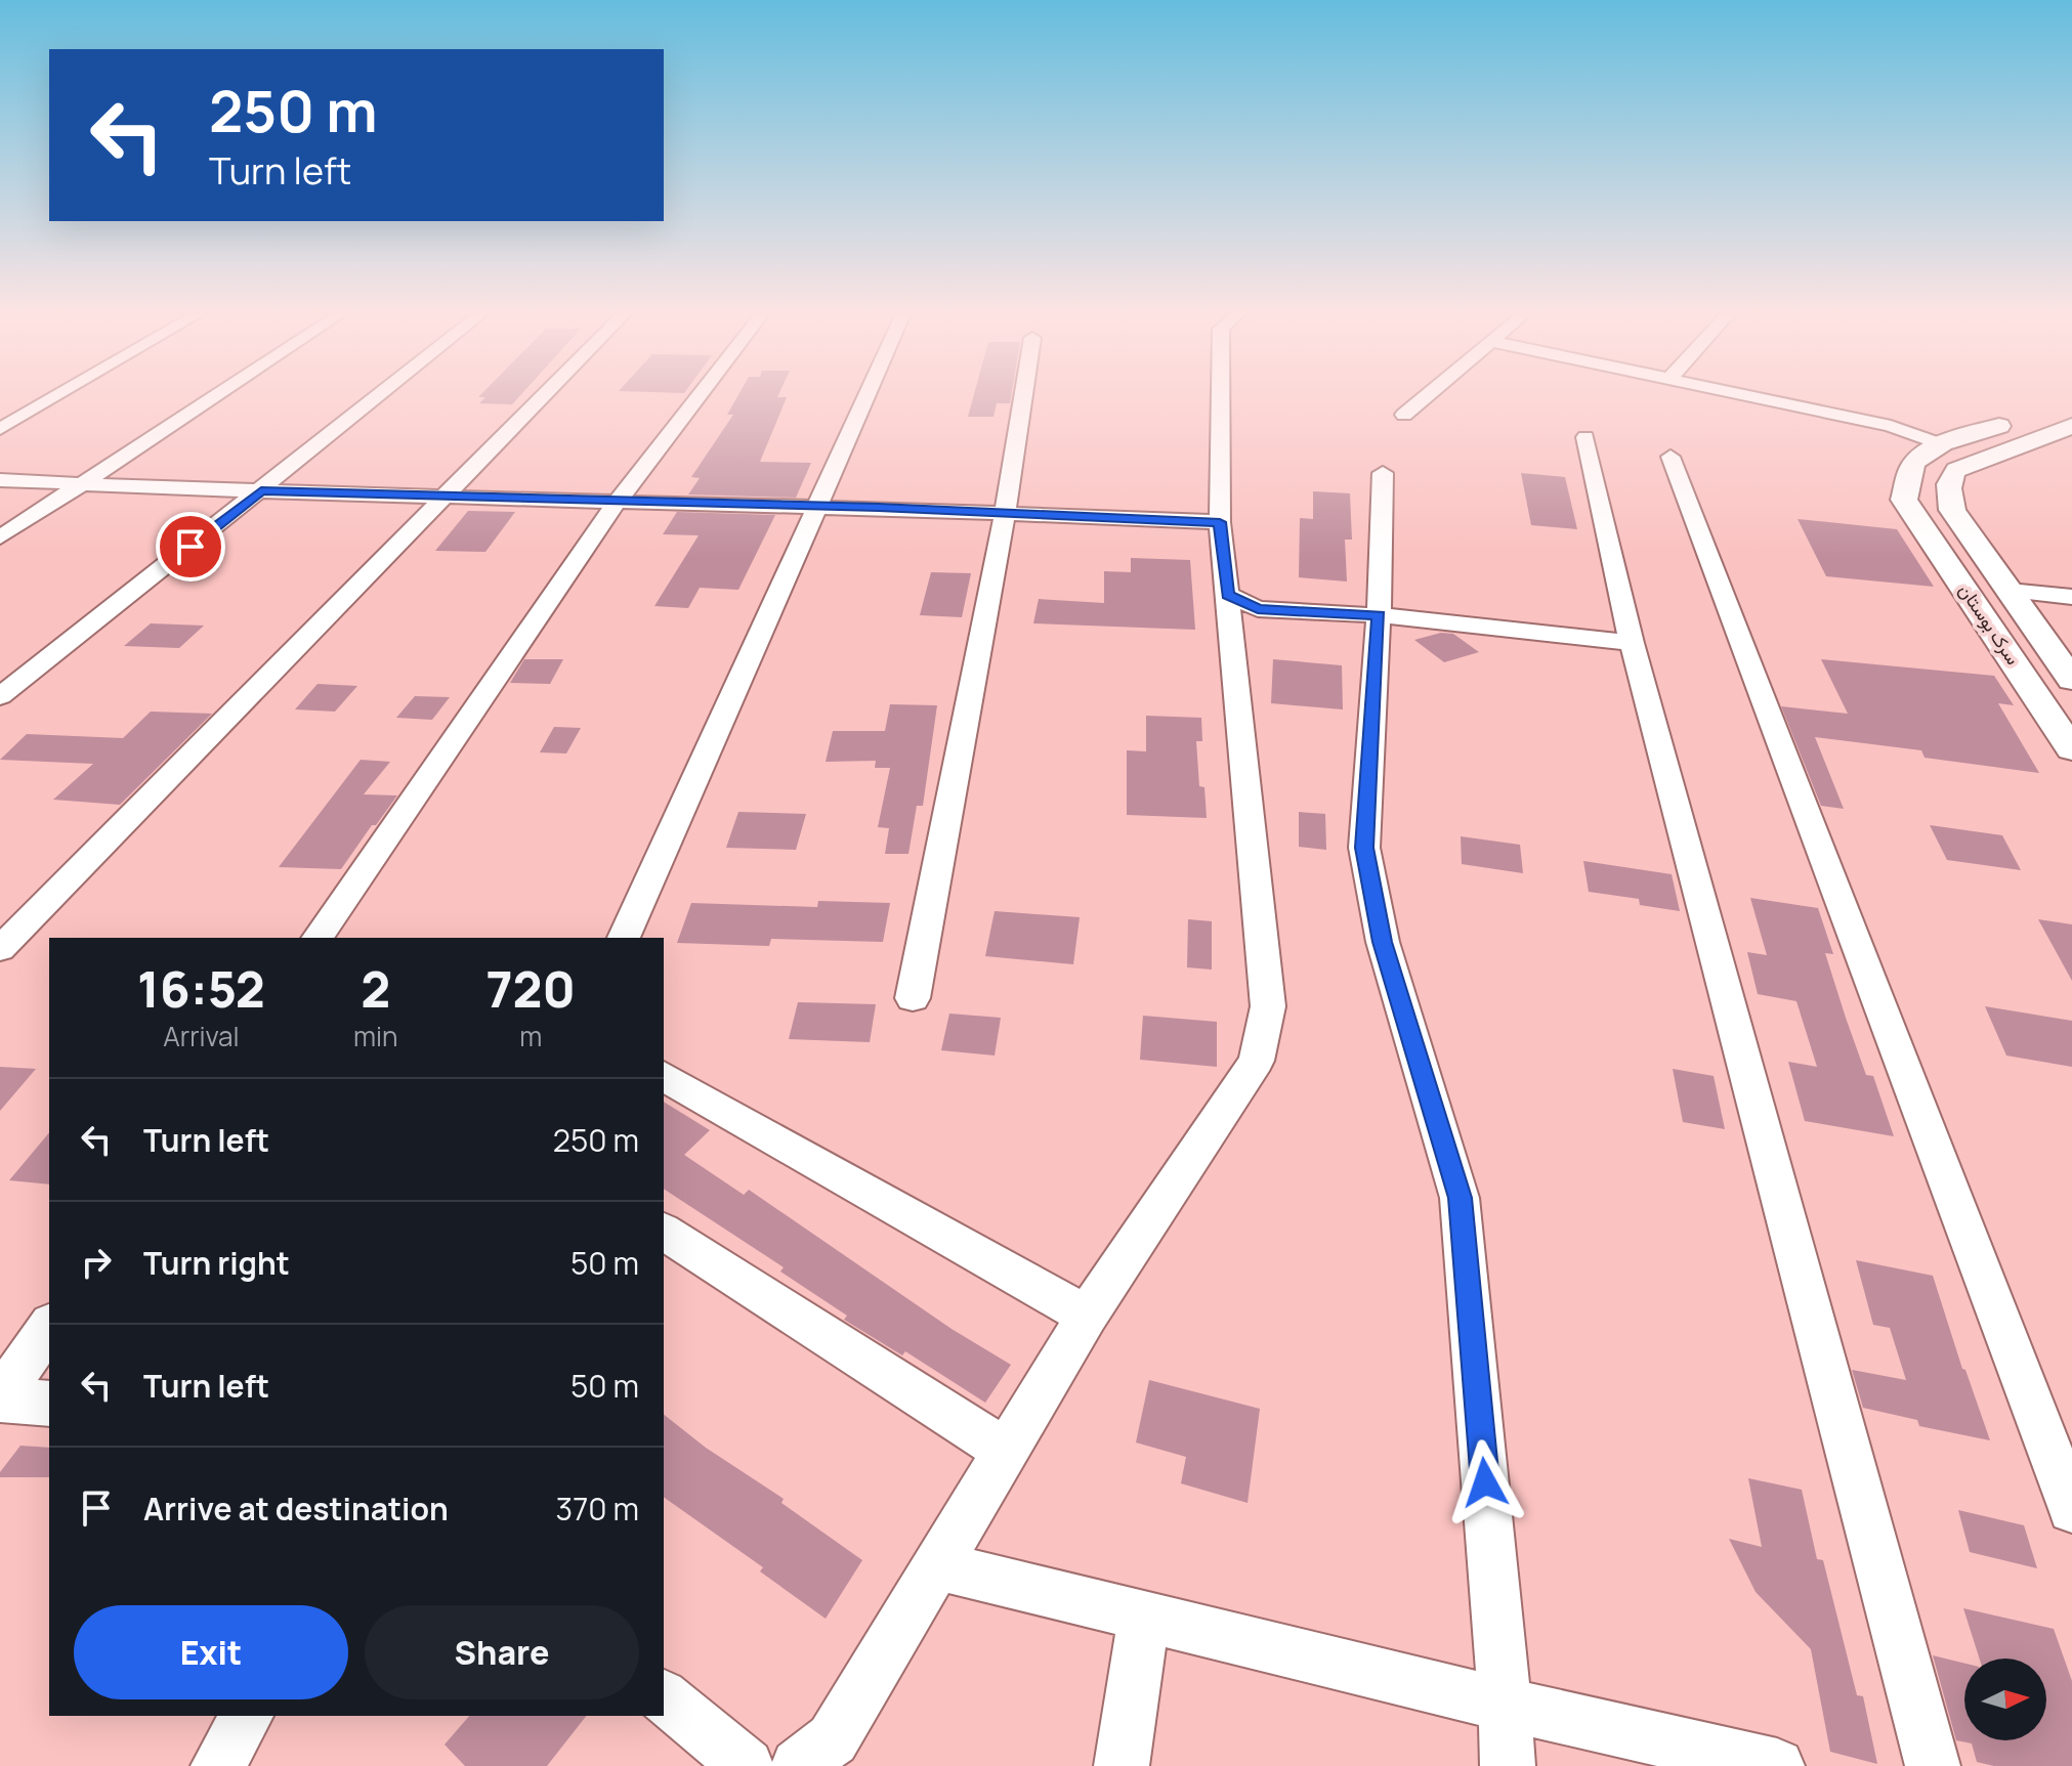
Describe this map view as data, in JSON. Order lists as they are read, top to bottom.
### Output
{
  "streets": {
    "street": ["سرک بوستان"]
  },
  "north": "right",
  "page": {
    "turn": ["250 m", "Turn left"],
    "eta": [
      "16:52",
      "Arrival",
      "2",
      "min",
      "720",
      "m"
    ],
    "list": [
      {
        "name": "Turn left",
        "value": "250 m"
      },
      {
        "name": "Turn right",
        "value": "50 m"
      },
      {
        "name": "Turn left",
        "value": "50 m"
      },
      {
        "name": "Arrive at destination",
        "value": "370 m"
      }
    ],
    "buttons": ["Exit", "Share"]
  }
}
